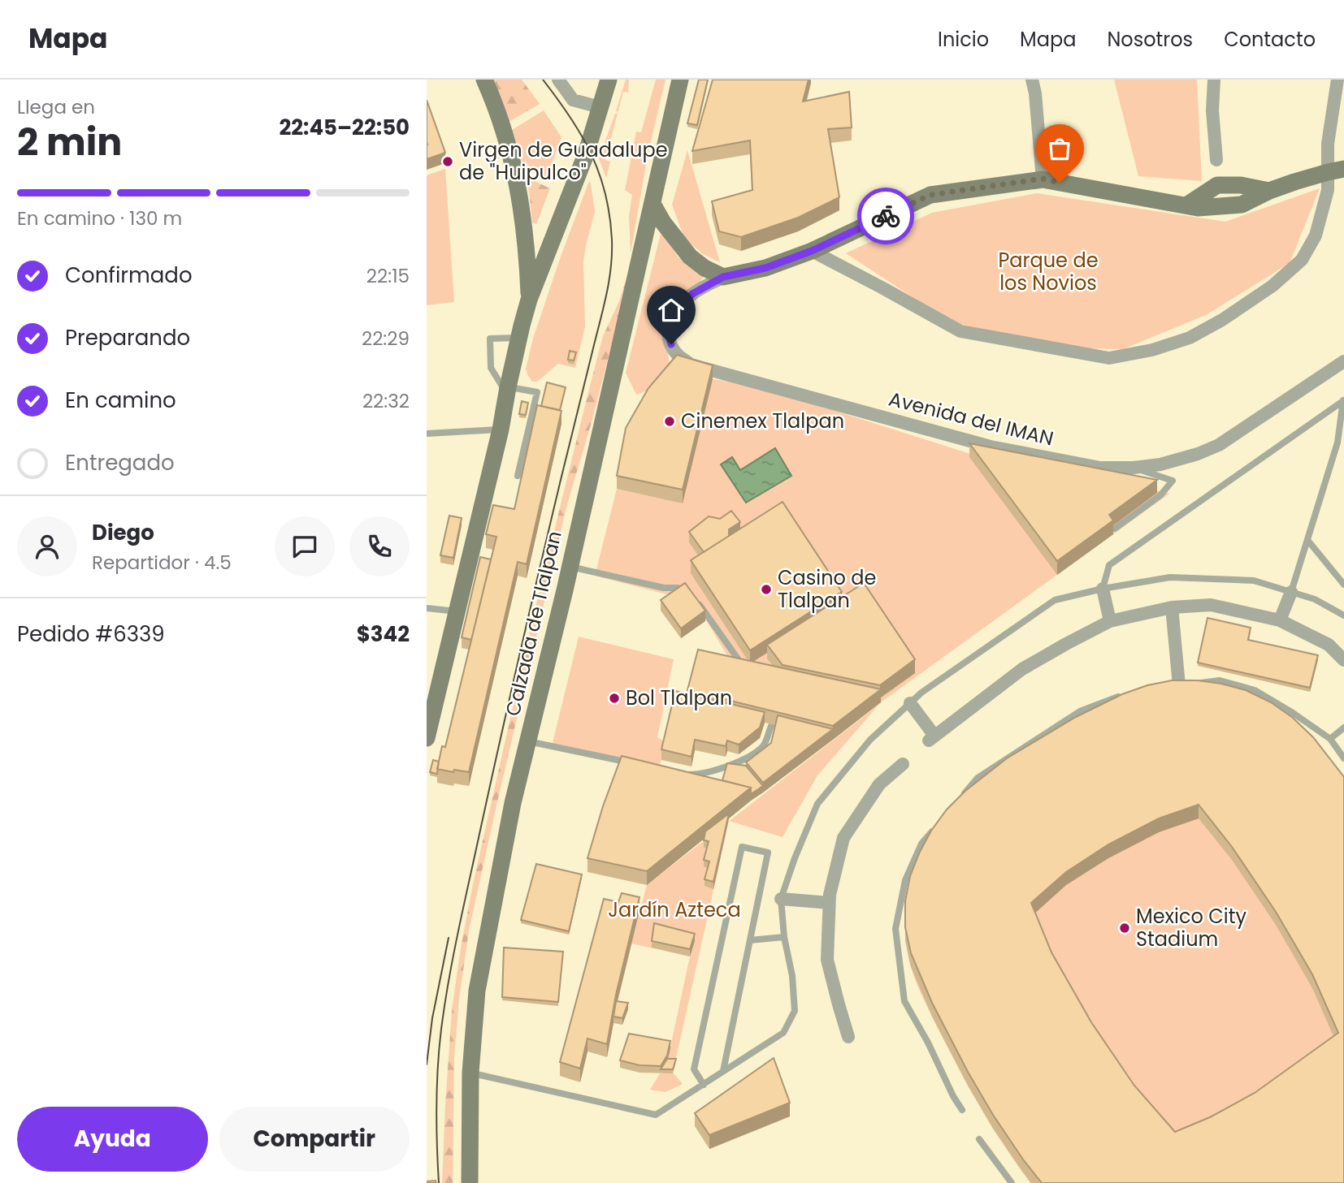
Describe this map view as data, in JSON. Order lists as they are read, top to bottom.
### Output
{
  "streets": {
    "main road": ["Calzada de Tlalpan"],
    "street": ["Avenida del IMAN"]
  },
  "parks": ["Parque de los Novios", "Jardín Azteca"],
  "places": [
    "Virgen de Guadalupe de \"Huipulco\"",
    "Cinemex Tlalpan",
    "Casino de Tlalpan",
    "Bol Tlalpan",
    "Mexico City Stadium"
  ],
  "page": {
    "header": "Mapa",
    "nav": [
      "Inicio",
      "Mapa",
      "Nosotros",
      "Contacto"
    ],
    "heading": ["2 min", "Llega en", "22:45–22:50"],
    "panel": [
      "Diego",
      "Repartidor · 4.5",
      "Pedido #6339",
      "$342"
    ],
    "bar": "En camino · 130 m",
    "list": [
      ["Confirmado", "22:15"],
      ["Preparando", "22:29"],
      ["En camino", "22:32"],
      "Entregado"
    ],
    "buttons": ["Ayuda", "Compartir"]
  }
}
